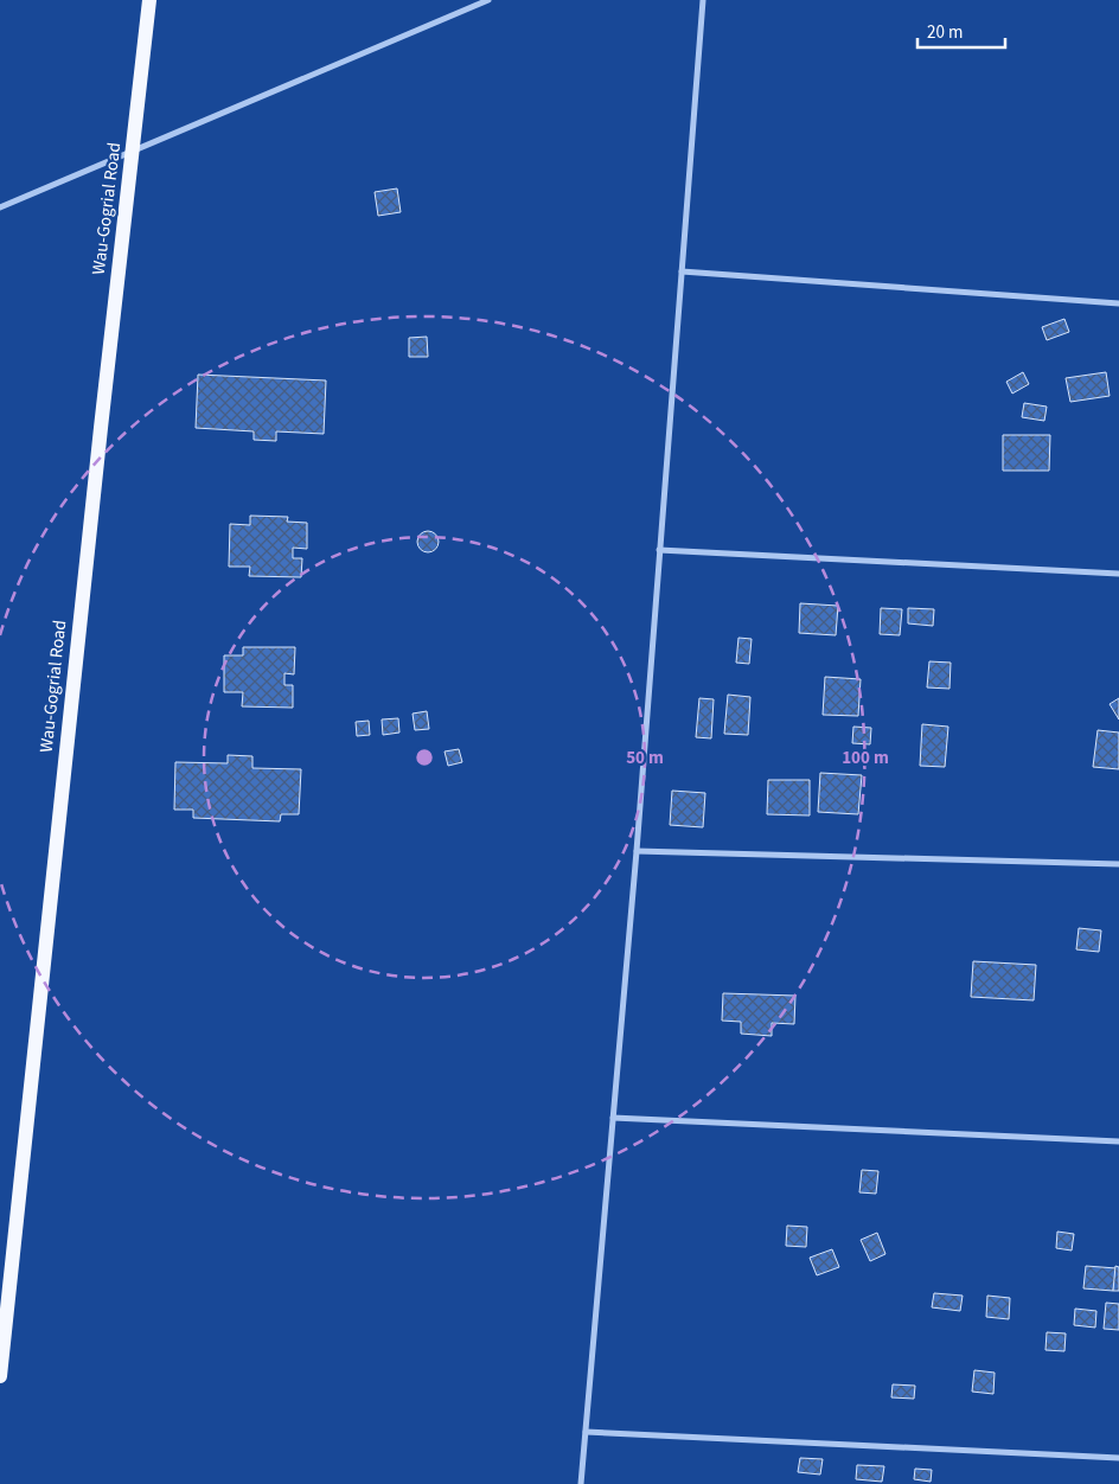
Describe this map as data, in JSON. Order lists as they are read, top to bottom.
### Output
{
  "streets": {
    "main road": ["Wau-Gogrial Road"]
  },
  "scale_bar": "20 m",
  "rings": ["50 m", "100 m"]
}
